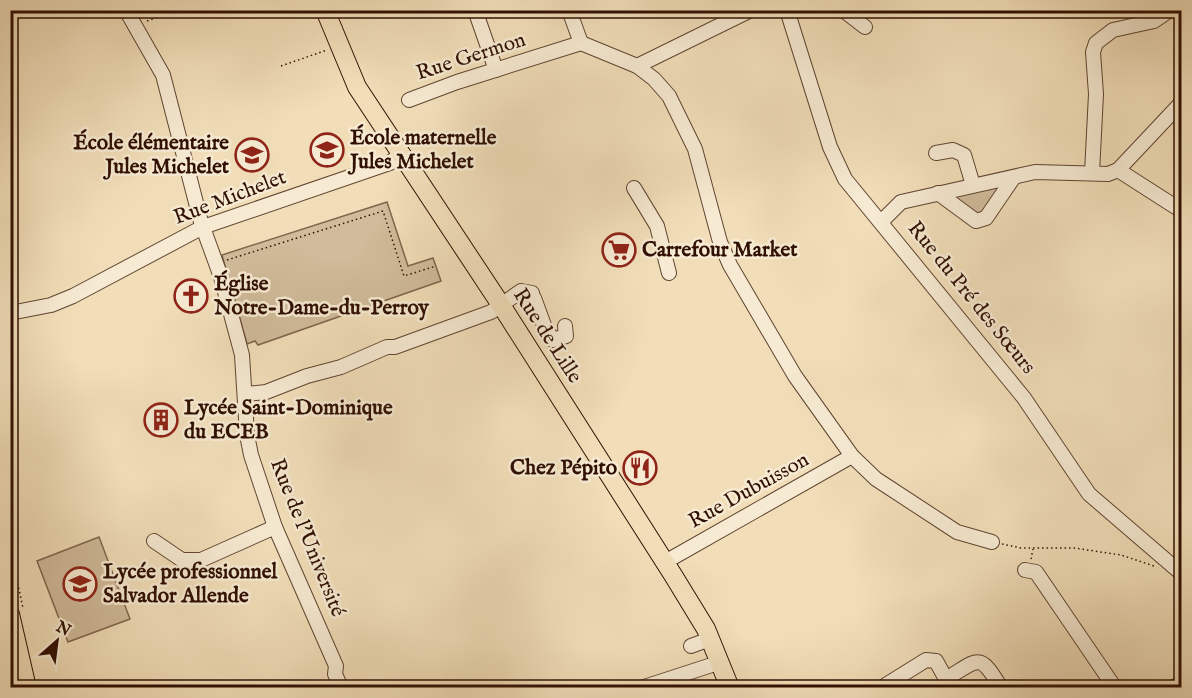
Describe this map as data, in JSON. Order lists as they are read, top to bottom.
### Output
{
  "streets": {
    "main road": ["Rue de Lille"],
    "street": [
      "Rue Germon",
      "Rue Michelet",
      "Rue du Pré des Sœurs",
      "Rue Dubuisson",
      "Rue de l'Université"
    ]
  },
  "crossings": [
    ["Rue Michelet", "Rue de Lille"],
    ["Rue Michelet", "Rue de l'Université"],
    ["Rue de Lille", "Rue Dubuisson"]
  ],
  "places": {
    "school or university": ["École maternelle Jules Michelet", "École élémentaire Jules Michelet", "Lycée professionnel Salvador Allende"],
    "supermarket": ["Carrefour Market"],
    "church": ["Église Notre-Dame-du-Perroy"],
    "building": ["Lycée Saint-Dominique du ECEB"],
    "restaurant": ["Chez Pépito"]
  },
  "north": "top right"
}
